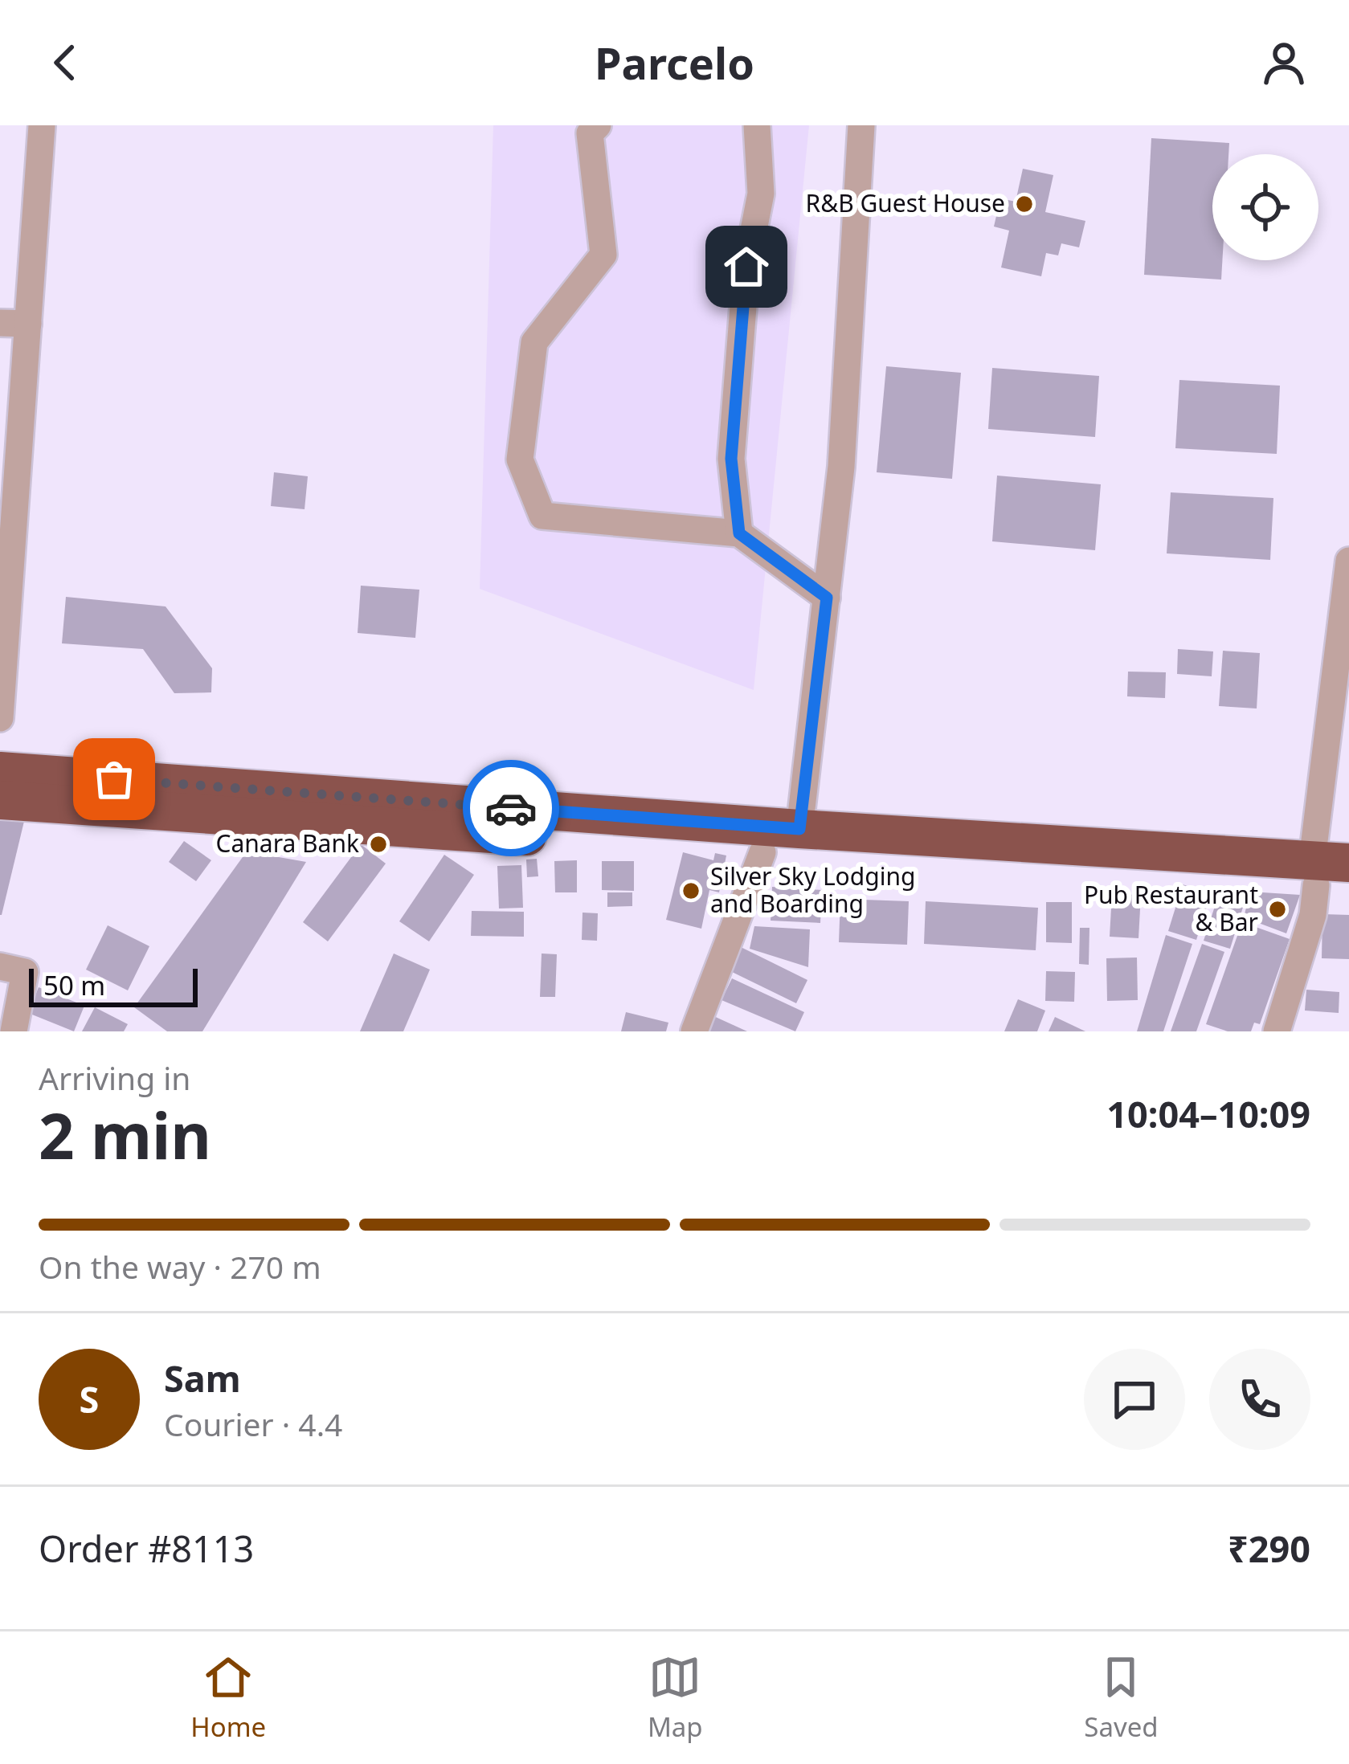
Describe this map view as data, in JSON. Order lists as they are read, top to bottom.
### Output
{
  "places": [
    "R&B Guest House",
    "Canara Bank",
    "Silver Sky Lodging and Boarding",
    "Pub Restaurant & Bar"
  ],
  "scale_bar": "50 m",
  "page": {
    "header": "Parcelo",
    "scale": "50 m",
    "heading": ["2 min", "Arriving in", "10:04–10:09"],
    "panel": [
      "Sam",
      "Courier · 4.4",
      "Order #8113",
      "₹290"
    ],
    "bar": "On the way · 270 m",
    "round": "S",
    "tabs": ["Home", "Map", "Saved"]
  }
}
